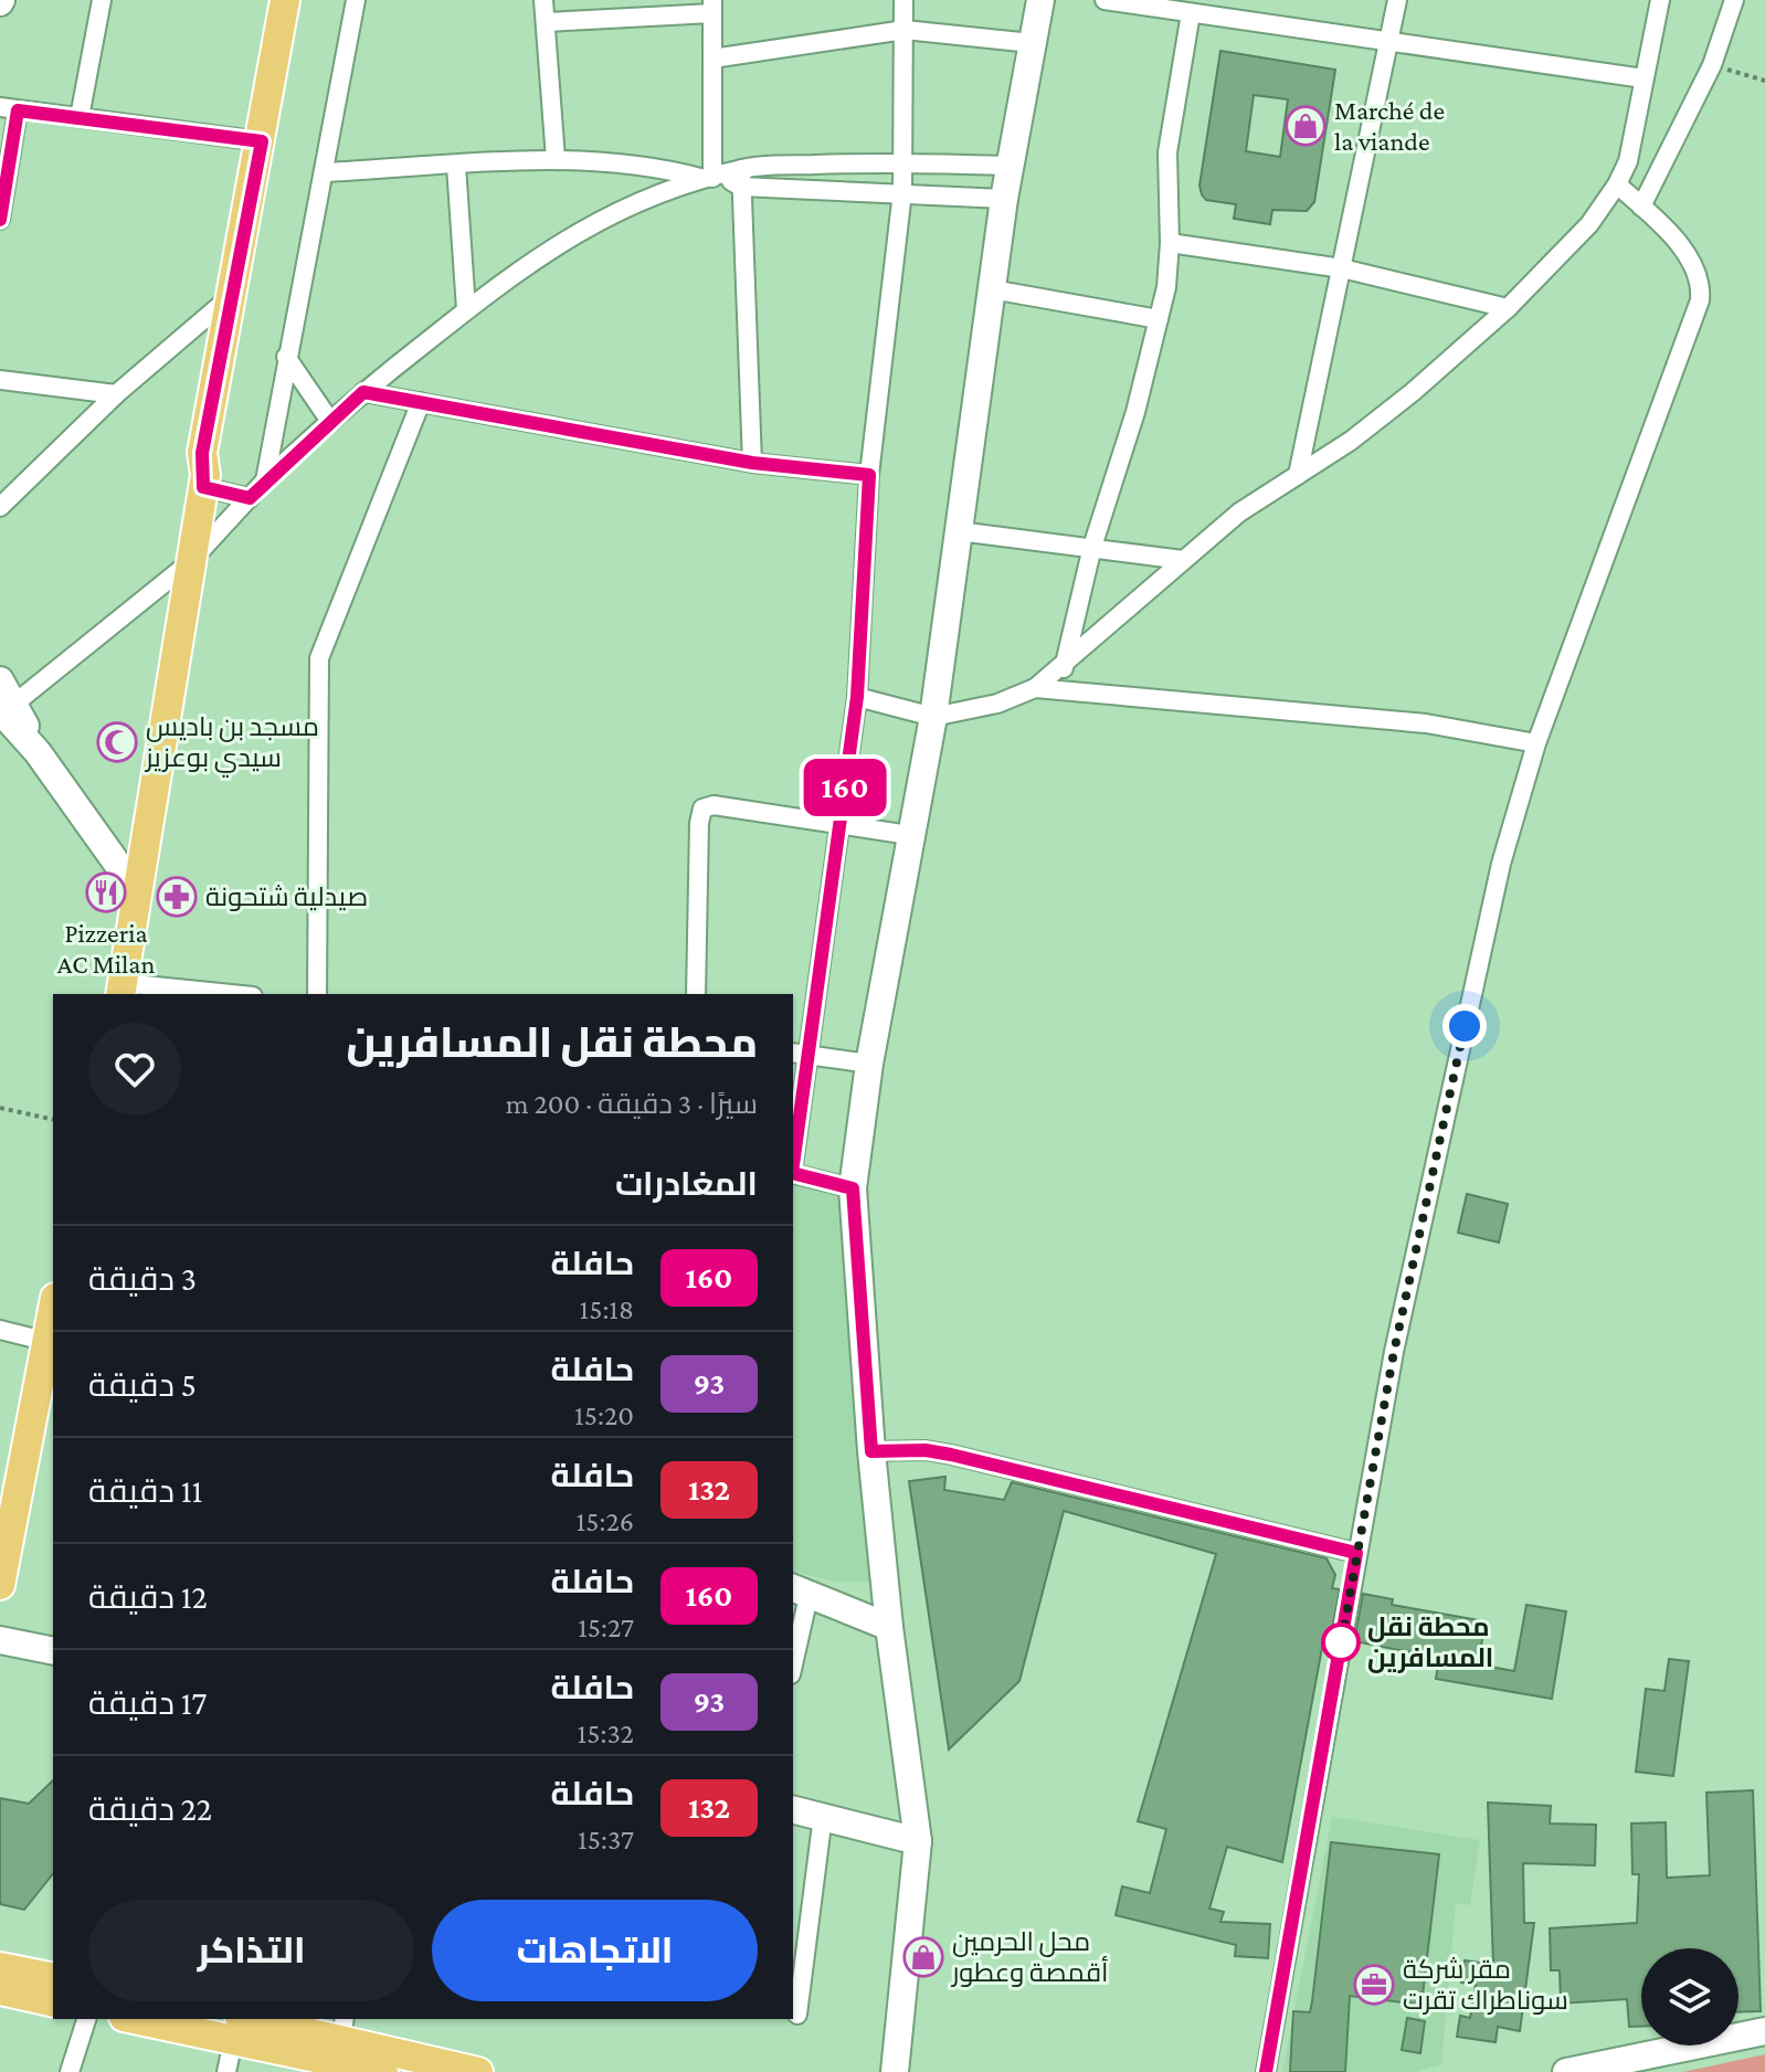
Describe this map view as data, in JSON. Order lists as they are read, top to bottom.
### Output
{
  "places": {
    "shop": ["Marché de la viande", "محل الحرمين أقمصة وعطور"],
    "mosque": ["مسجد بن باديس سيدي بوعزيز"],
    "restaurant": ["Pizzeria AC Milan"],
    "pharmacy": ["صيدلية شتحونة"],
    "other": ["محطة نقل المسافرين"],
    "office": ["مقر شركة سوناطراك تقرت"]
  },
  "lines": ["bus line 160"],
  "page": {
    "on_map": "160",
    "heading": [
      ["محطة نقل المسافرين", "سيرًا · 3 دقيقة · 200 m"],
      "المغادرات"
    ],
    "list": [
      {
        "mark": "160",
        "name": "حافلة",
        "note": "15:18",
        "value": "3 دقيقة"
      },
      {
        "mark": "93",
        "name": "حافلة",
        "note": "15:20",
        "value": "5 دقيقة"
      },
      {
        "mark": "132",
        "name": "حافلة",
        "note": "15:26",
        "value": "11 دقيقة"
      },
      {
        "mark": "160",
        "name": "حافلة",
        "note": "15:27",
        "value": "12 دقيقة"
      },
      {
        "mark": "93",
        "name": "حافلة",
        "note": "15:32",
        "value": "17 دقيقة"
      },
      {
        "mark": "132",
        "name": "حافلة",
        "note": "15:37",
        "value": "22 دقيقة"
      }
    ],
    "buttons": ["الاتجاهات", "التذاكر"]
  }
}
